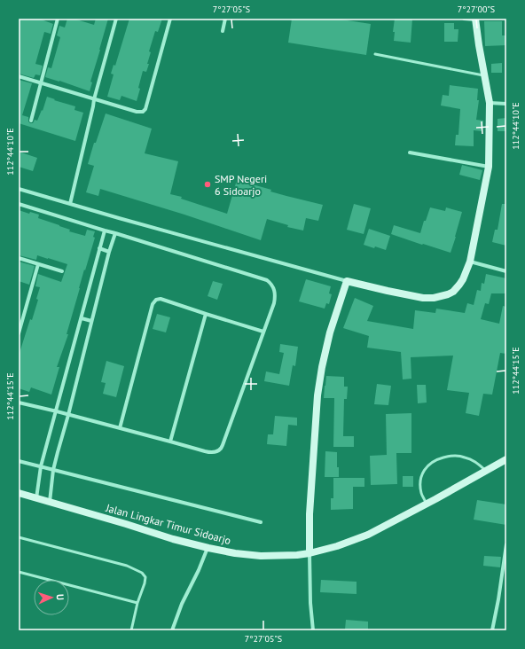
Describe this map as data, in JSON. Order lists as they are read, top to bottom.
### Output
{
  "streets": {
    "street": ["Jalan Lingkar Timur Sidoarjo"]
  },
  "places": ["SMP Negeri 6 Sidoarjo"],
  "north": "right",
  "coordinates": [
    "7°27'05\"S",
    "7°27'00\"S",
    "112°44'10\"E",
    "112°44'15\"E"
  ]
}
